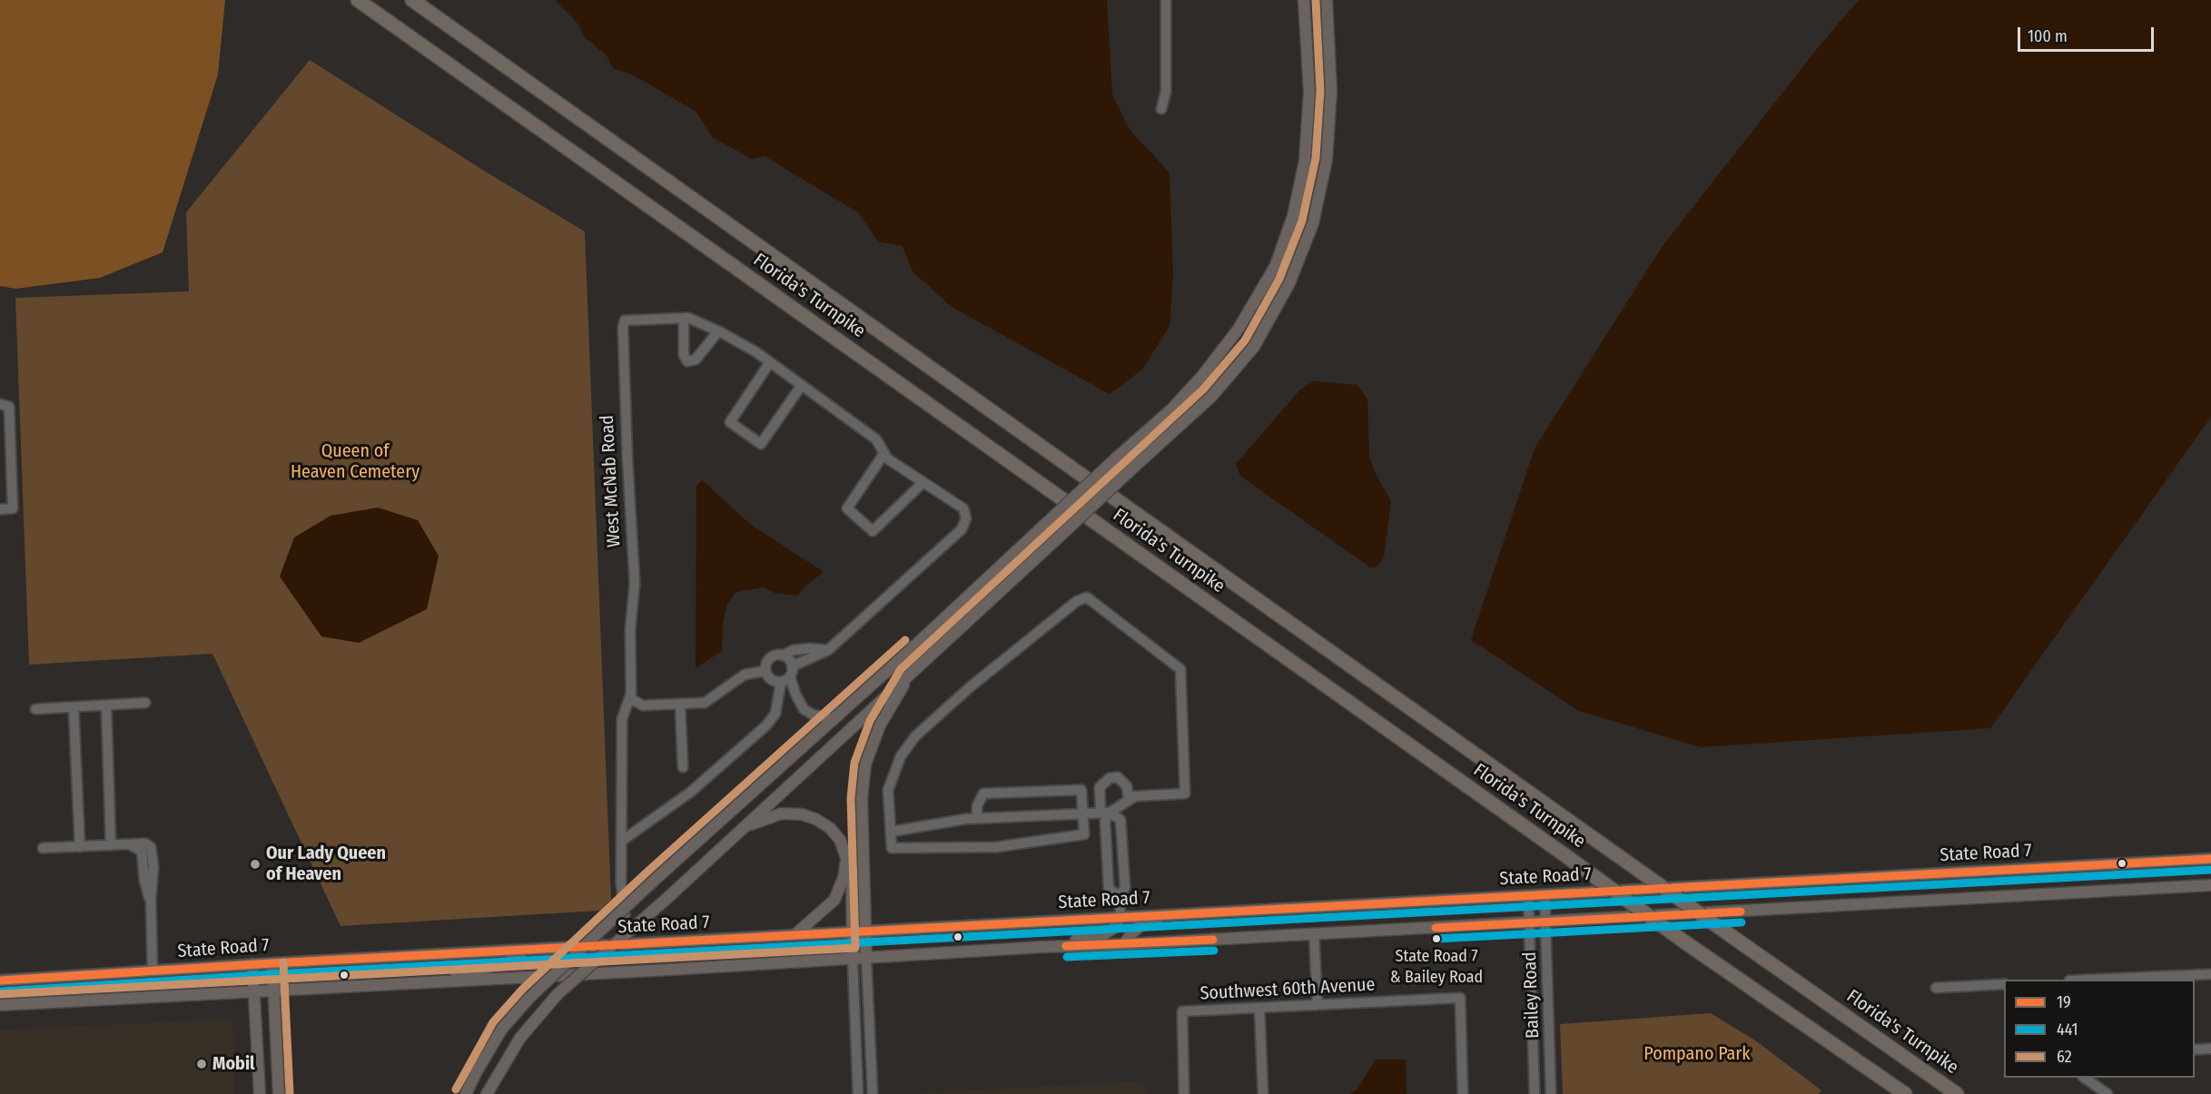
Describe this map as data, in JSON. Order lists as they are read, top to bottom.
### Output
{
  "streets": {
    "highway": ["Florida's Turnpike"],
    "main road": ["State Road 7"],
    "street": ["West McNab Road", "Southwest 60th Avenue", "Bailey Road"]
  },
  "crossings": [
    ["West McNab Road", "State Road 7"],
    ["State Road 7", "Bailey Road"]
  ],
  "parks": ["Queen of Heaven Cemetery", "Pompano Park"],
  "places": ["Our Lady Queen of Heaven", "State Road 7 & Bailey Road", "Mobil"],
  "lines": ["transit line 62", "transit line 19", "transit line 441"],
  "legend": ["19", "441", "62"],
  "scale_bar": "100 m"
}
